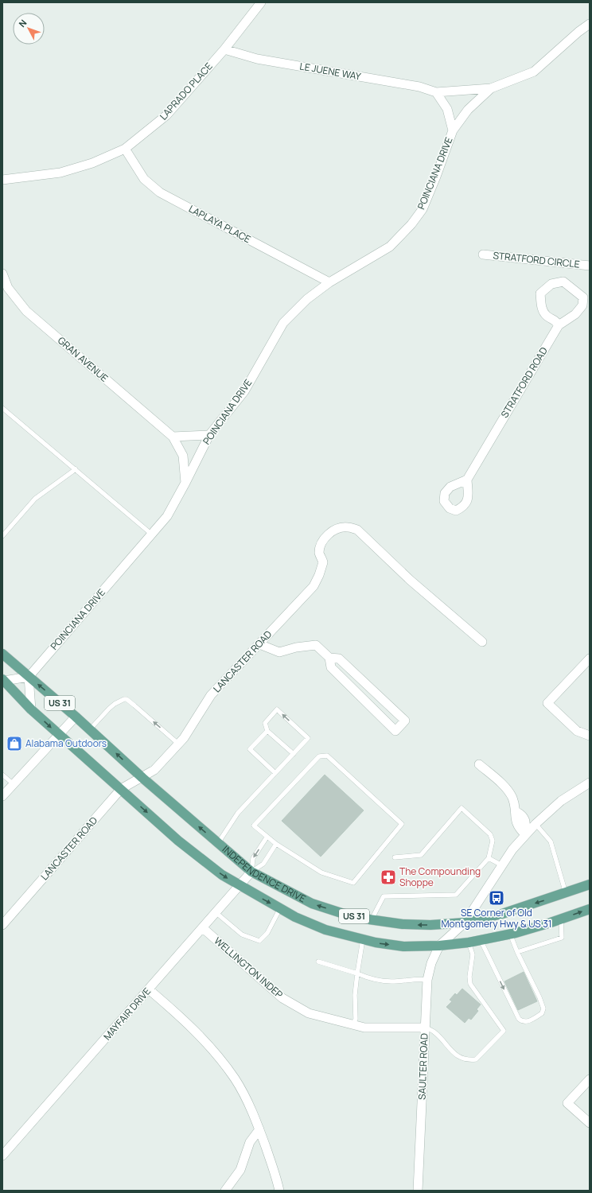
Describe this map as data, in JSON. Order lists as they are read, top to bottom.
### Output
{
  "streets": {
    "main road": ["US 31", "INDEPENDENCE DRIVE"],
    "street": [
      "LE JUENE WAY",
      "LAPRADO PLACE",
      "POINCIANA DRIVE",
      "LAPLAYA PLACE",
      "STRATFORD CIRCLE",
      "GRAN AVENUE",
      "STRATFORD ROAD",
      "LANCASTER ROAD",
      "WELLINGTON INDEP",
      "MAYFAIR DRIVE",
      "SAULTER ROAD"
    ]
  },
  "crossings": [
    ["LE JUENE WAY", "LAPRADO PLACE"],
    ["LE JUENE WAY", "POINCIANA DRIVE"],
    ["LAPRADO PLACE", "LAPLAYA PLACE"],
    ["POINCIANA DRIVE", "LAPLAYA PLACE"],
    ["POINCIANA DRIVE", "GRAN AVENUE"],
    ["POINCIANA DRIVE", "INDEPENDENCE DRIVE"],
    ["STRATFORD CIRCLE", "STRATFORD ROAD"],
    ["LANCASTER ROAD", "INDEPENDENCE DRIVE"],
    ["INDEPENDENCE DRIVE", "MAYFAIR DRIVE"],
    ["INDEPENDENCE DRIVE", "SAULTER ROAD"],
    ["WELLINGTON INDEP", "MAYFAIR DRIVE"],
    ["WELLINGTON INDEP", "SAULTER ROAD"]
  ],
  "places": {
    "shop": ["Alabama Outdoors"],
    "pharmacy": ["The Compounding Shoppe"],
    "bus stop": ["SE Corner of Old Montgomery Hwy & US 31"]
  },
  "north": "top left"
}
